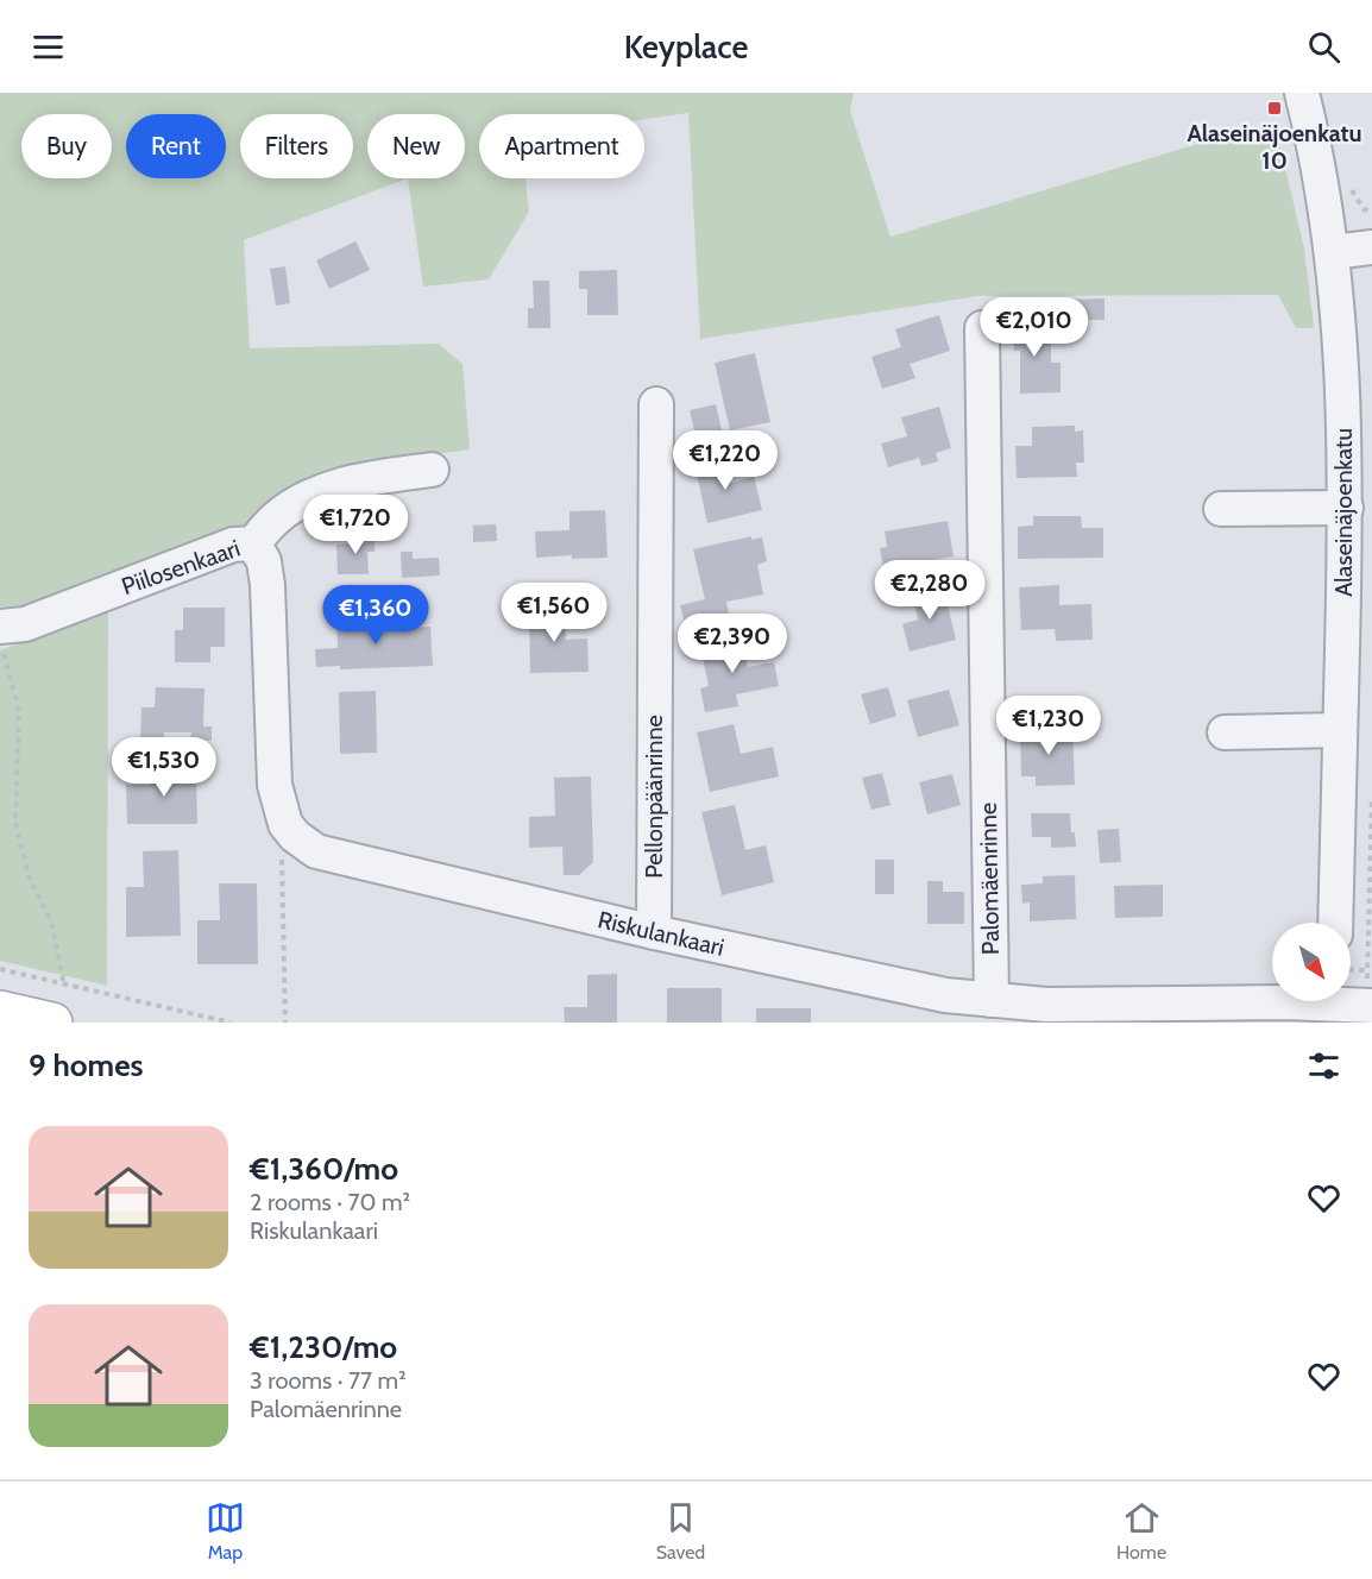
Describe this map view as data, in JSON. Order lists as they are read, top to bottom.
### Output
{
  "streets": {
    "street": [
      "Alaseinäjoenkatu",
      "Piilosenkaari",
      "Pellonpäänrinne",
      "Palomäenrinne",
      "Riskulankaari"
    ]
  },
  "crossings": [
    ["Pellonpäänrinne", "Riskulankaari"],
    ["Palomäenrinne", "Riskulankaari"]
  ],
  "places": {
    "transit": ["Alaseinäjoenkatu 10"]
  },
  "north": "bottom right",
  "page": {
    "header": "Keyplace",
    "chip": [
      "Buy",
      "Rent",
      "Filters",
      "New",
      "Apartment"
    ],
    "price": [
      "€2,010",
      "€1,220",
      "€1,720",
      "€2,280",
      "€1,560",
      "€1,360",
      "€2,390",
      "€1,230",
      "€1,530"
    ],
    "heading": "9 homes",
    "list": [
      {
        "name": "€1,360/mo",
        "note": "2 rooms · 70 m² · Riskulankaari"
      },
      {
        "name": "€1,230/mo",
        "note": "3 rooms · 77 m² · Palomäenrinne"
      }
    ],
    "tabs": ["Map", "Saved", "Home"]
  }
}
